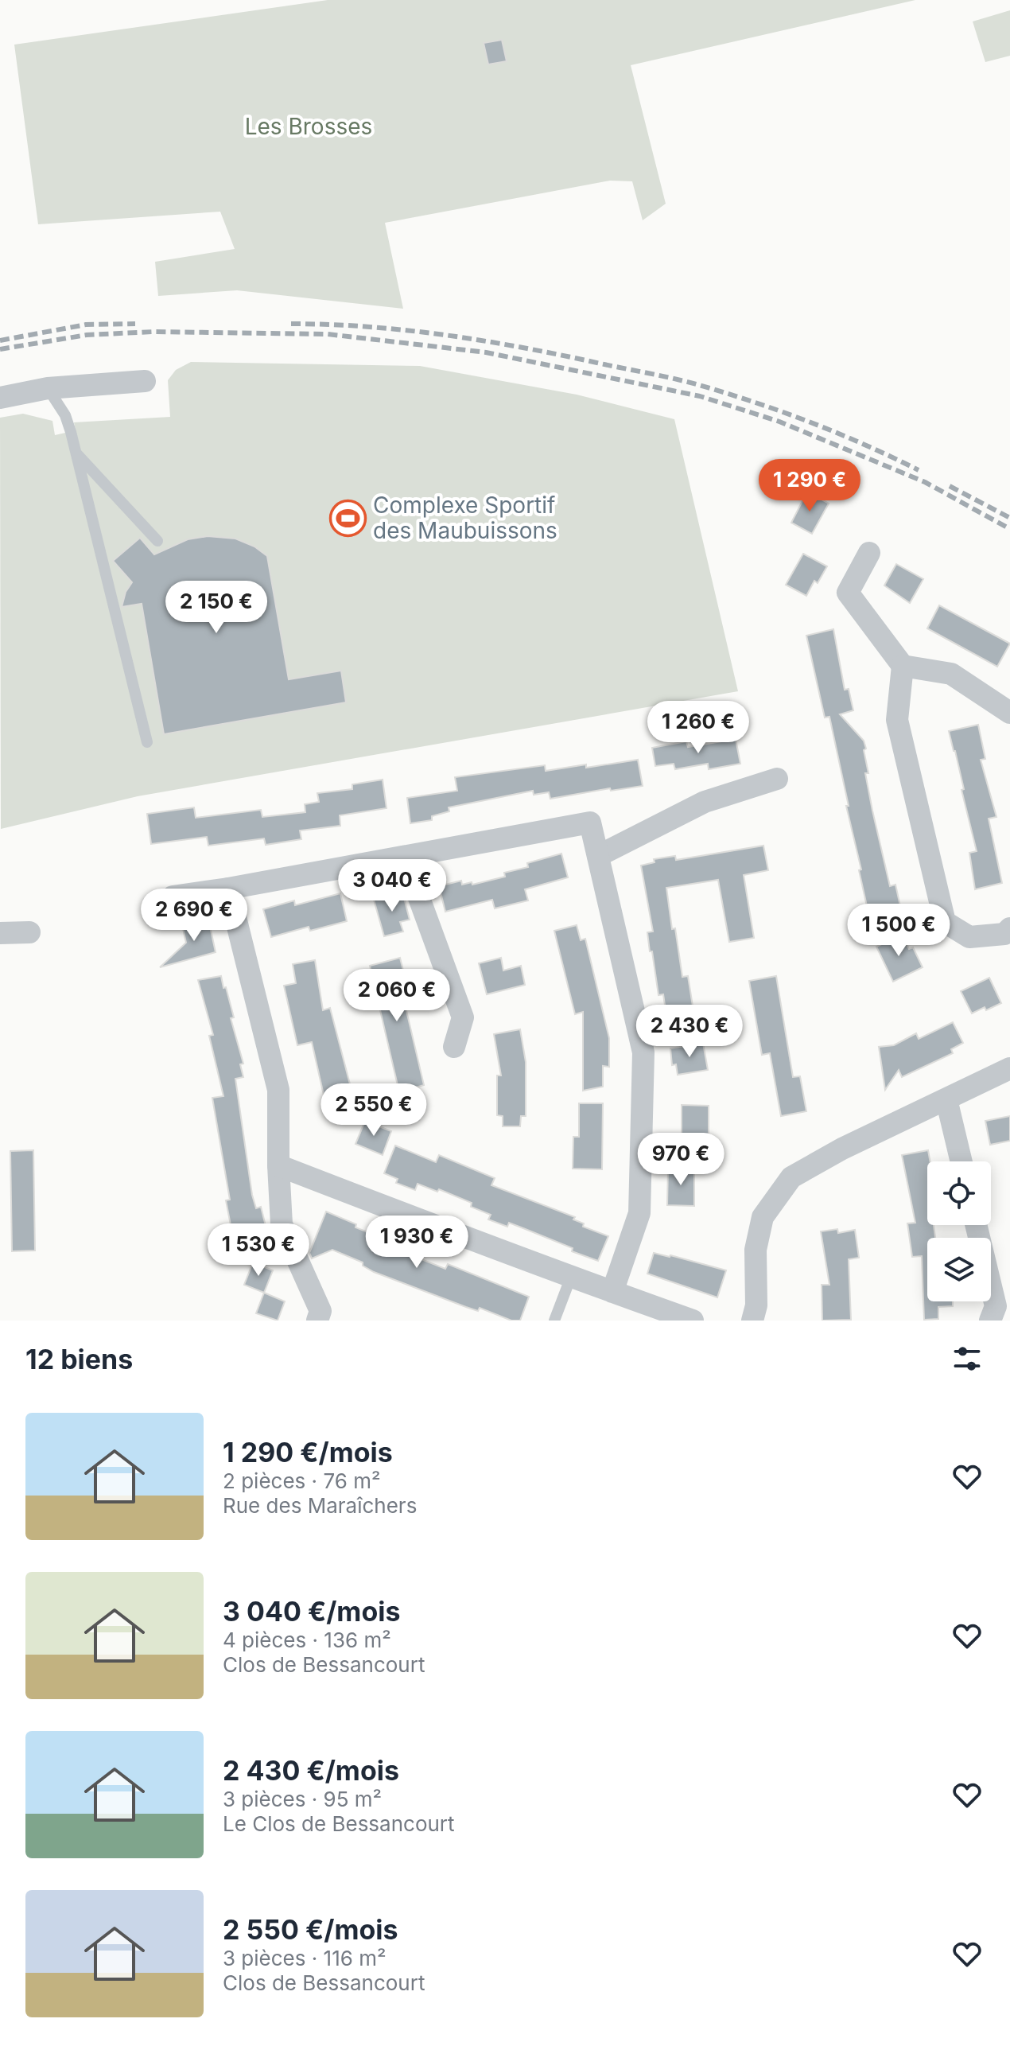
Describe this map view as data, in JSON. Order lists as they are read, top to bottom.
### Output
{
  "parks": ["Les Brosses"],
  "places": {
    "sports": ["Complexe Sportif des Maubuissons"]
  },
  "page": {
    "price": [
      "1 290 €",
      "2 150 €",
      "1 260 €",
      "3 040 €",
      "2 690 €",
      "1 500 €",
      "2 060 €",
      "2 430 €",
      "2 550 €",
      "970 €",
      "1 930 €",
      "1 530 €"
    ],
    "heading": "12 biens",
    "list": [
      {
        "name": "1 290 €/mois",
        "note": "2 pièces · 76 m² · Rue des Maraîchers"
      },
      {
        "name": "3 040 €/mois",
        "note": "4 pièces · 136 m² · Clos de Bessancourt"
      },
      {
        "name": "2 430 €/mois",
        "note": "3 pièces · 95 m² · Le Clos de Bessancourt"
      },
      {
        "name": "2 550 €/mois",
        "note": "3 pièces · 116 m² · Clos de Bessancourt"
      }
    ]
  }
}
